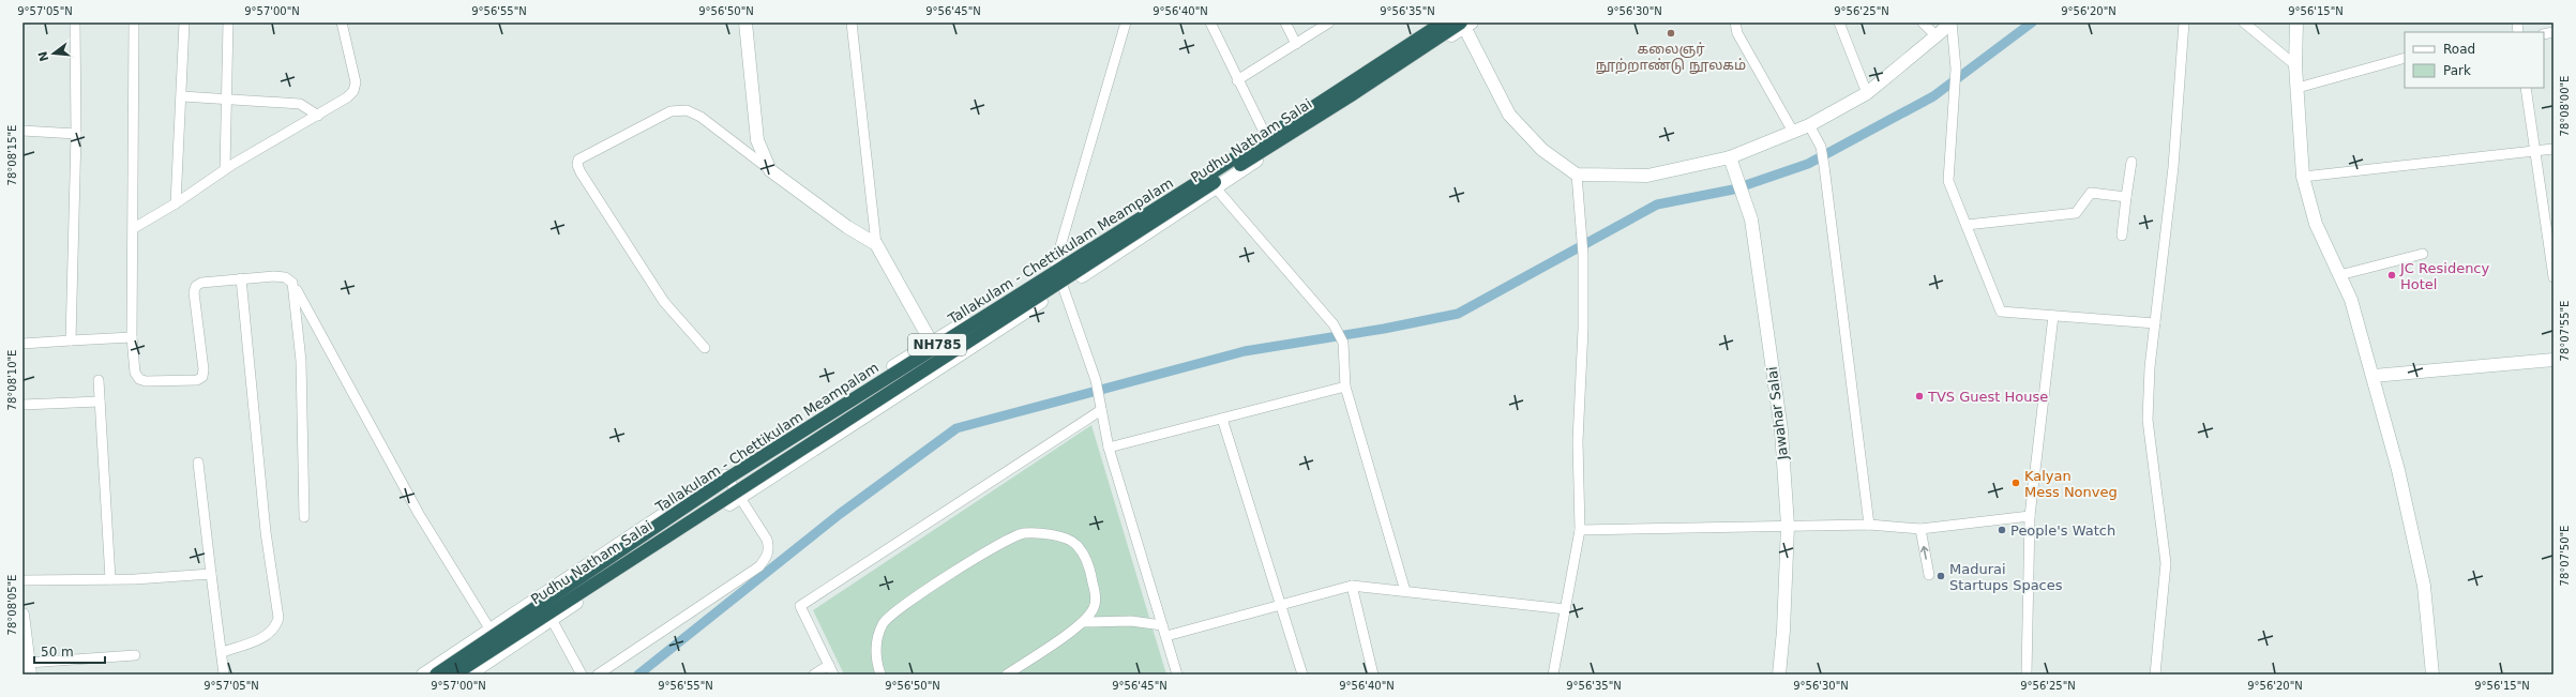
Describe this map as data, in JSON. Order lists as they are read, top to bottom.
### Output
{
  "streets": {
    "highway": ["Tallakulam - Chettikulam Meampalam", "NH785"],
    "main road": ["Pudhu Natham Salai", "Jawahar Salai"]
  },
  "crossings": [
    ["Pudhu Natham Salai", "Tallakulam - Chettikulam Meampalam"]
  ],
  "places": [
    "கலைஞர் நூற்றாண்டு நூலகம்",
    "JC Residency Hotel",
    "TVS Guest House",
    "Kalyan Mess Nonveg",
    "People's Watch",
    "Madurai Startups Spaces"
  ],
  "legend": ["Road", "Park"],
  "scale_bar": "50 m",
  "north": "left",
  "coordinates": [
    "9°57'05\"N",
    "9°57'00\"N",
    "9°56'55\"N",
    "9°56'50\"N",
    "9°56'45\"N",
    "9°56'40\"N",
    "9°56'35\"N",
    "9°56'30\"N",
    "9°56'25\"N",
    "9°56'20\"N",
    "9°56'15\"N",
    "78°08'00\"E",
    "78°08'15\"E",
    "78°07'55\"E",
    "78°08'10\"E",
    "78°07'50\"E",
    "78°08'05\"E"
  ]
}
